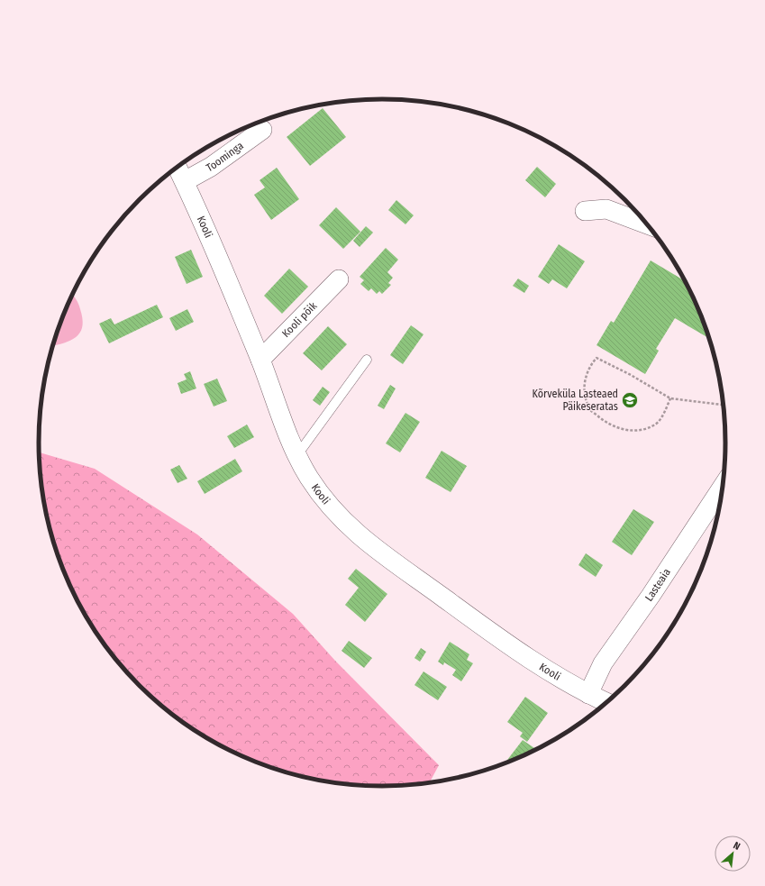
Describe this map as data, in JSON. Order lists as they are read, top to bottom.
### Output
{
  "streets": {
    "street": [
      "Toominga",
      "Kooli",
      "Kooli põik",
      "Lasteaia"
    ]
  },
  "crossings": [
    ["Toominga", "Kooli"],
    ["Kooli", "Kooli põik"],
    ["Kooli", "Lasteaia"]
  ],
  "places": {
    "school or university": ["Kõrveküla Lasteaed Päikeseratas"]
  },
  "north": "top right"
}
